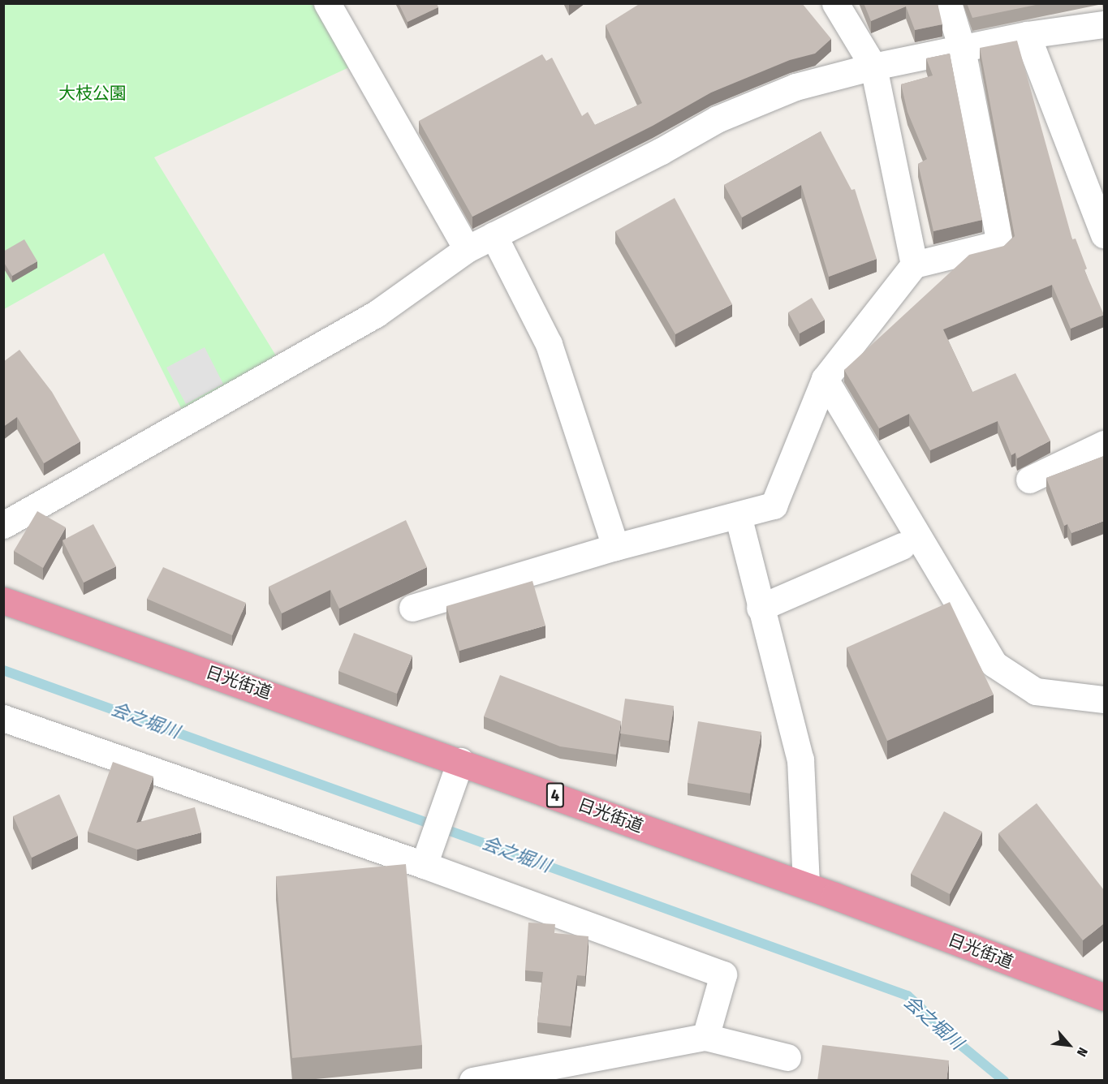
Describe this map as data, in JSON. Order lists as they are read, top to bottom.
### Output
{
  "streets": {
    "highway": ["日光街道", "4"]
  },
  "water": ["会之堀川"],
  "parks": ["大枝公園"],
  "north": "bottom right"
}
